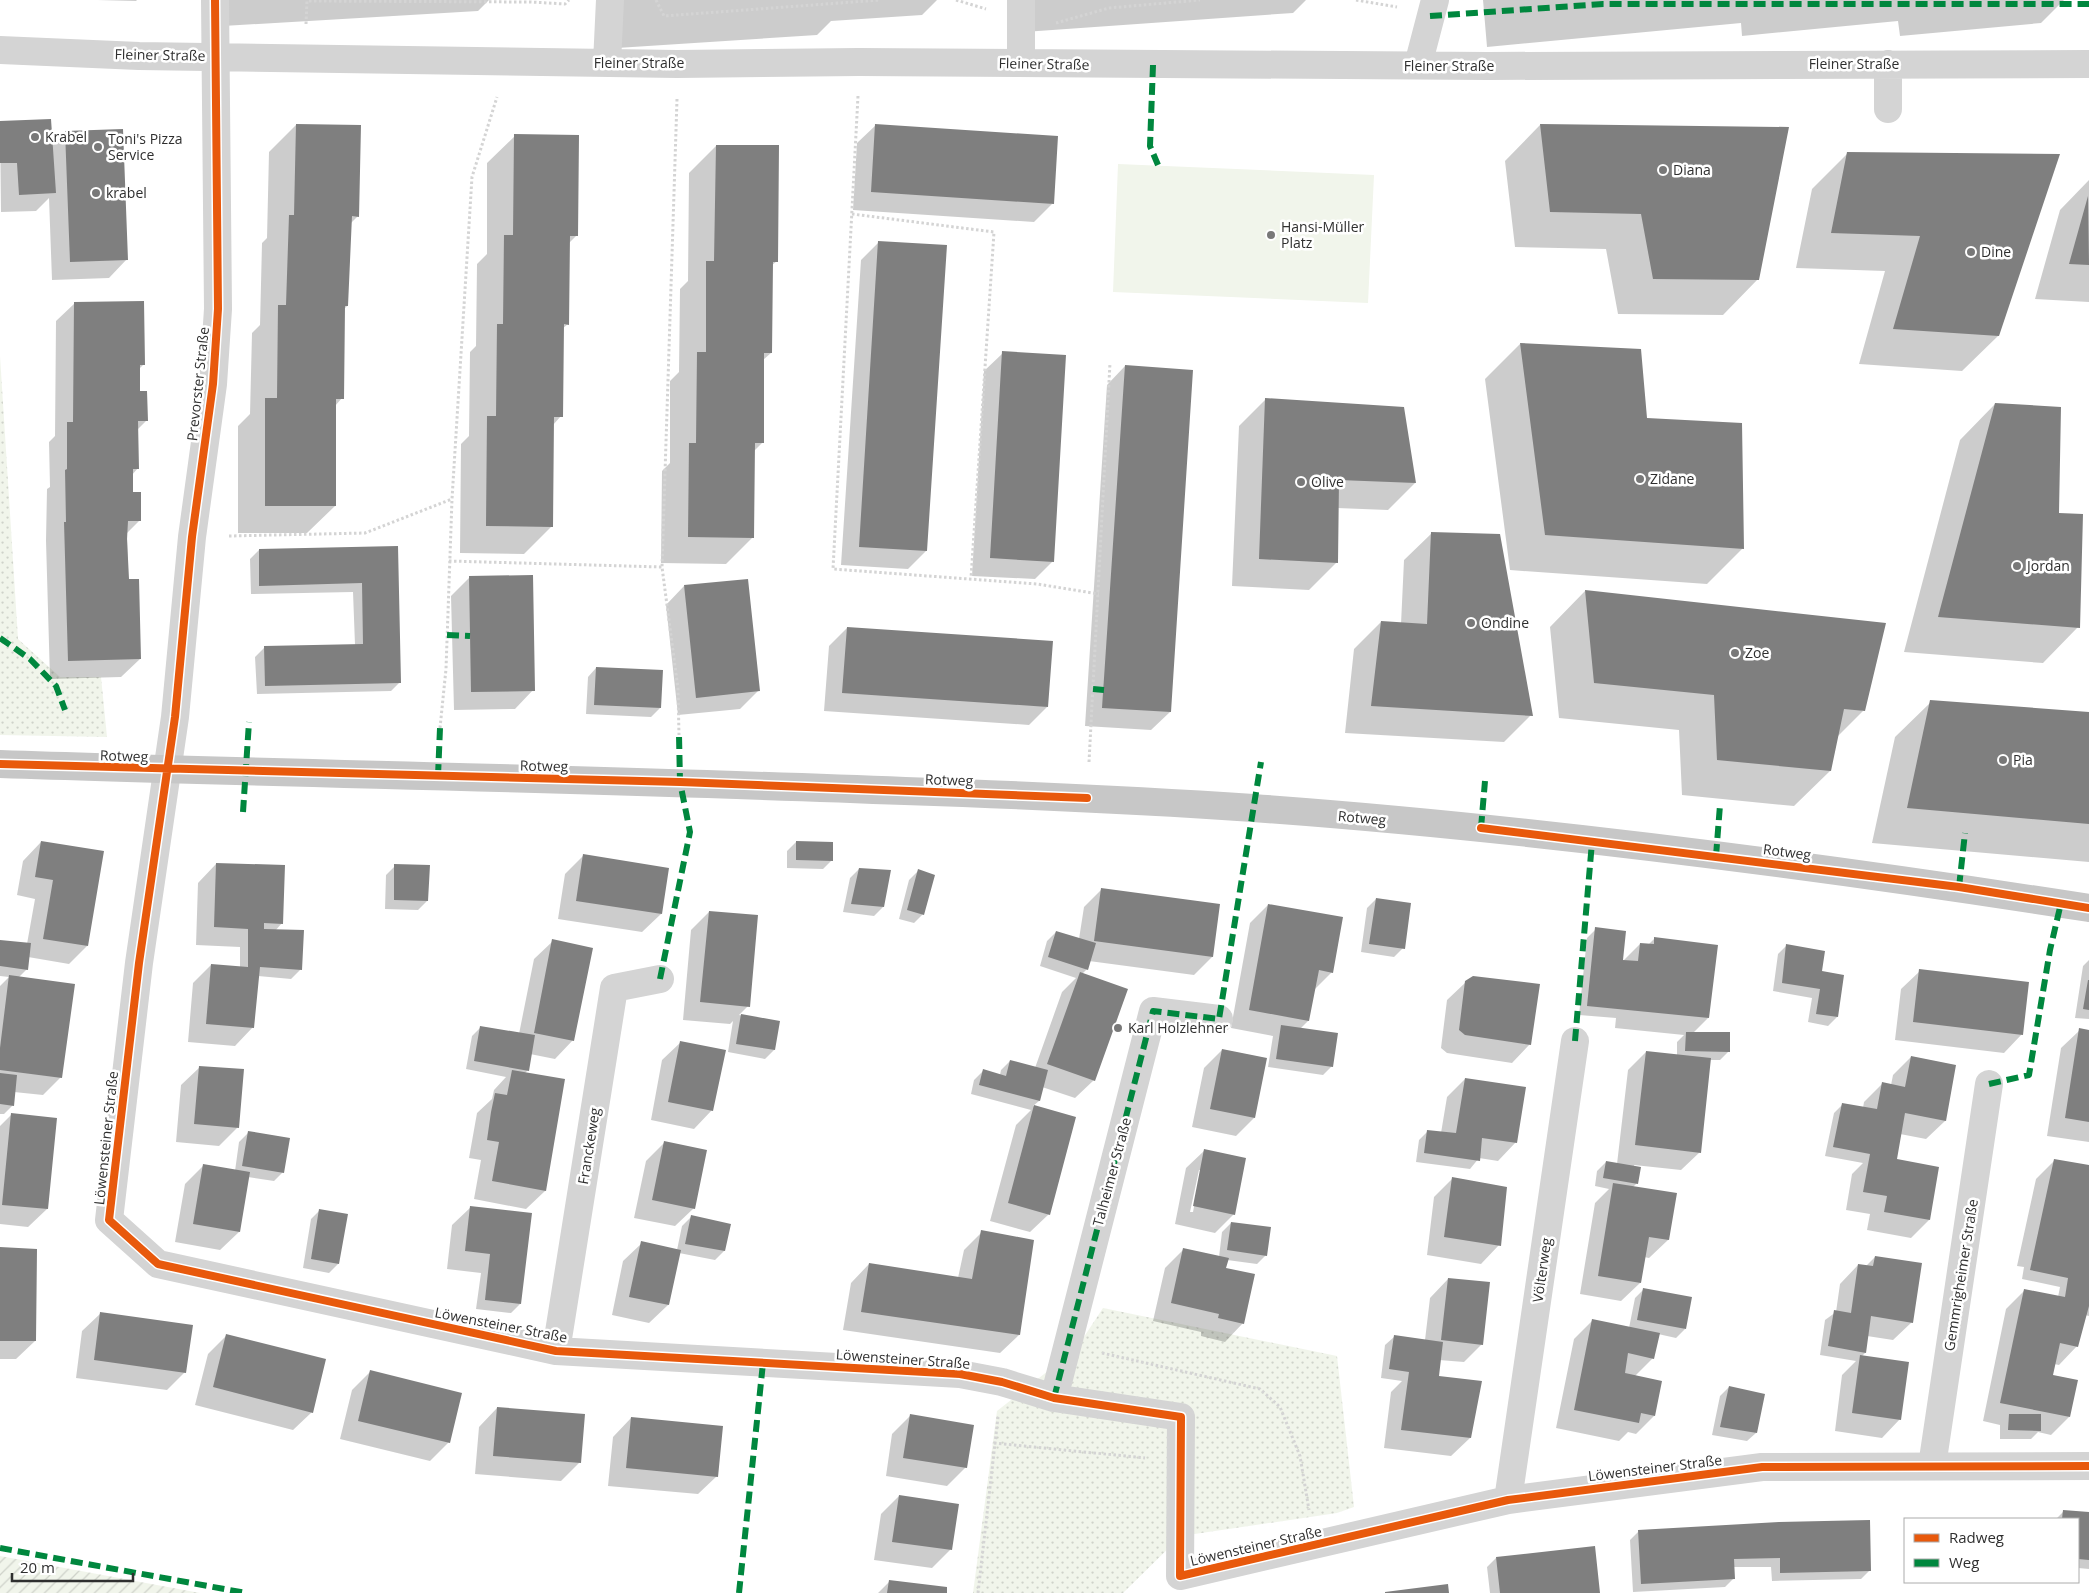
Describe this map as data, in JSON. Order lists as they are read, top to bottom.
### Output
{
  "streets": {
    "main road": ["Rotweg"],
    "street": [
      "Fleiner Straße",
      "Prevorster Straße",
      "Löwensteiner Straße",
      "Franckeweg",
      "Talheimer Straße",
      "Völterweg",
      "Gemmrigheimer Straße"
    ]
  },
  "crossings": [
    ["Fleiner Straße", "Prevorster Straße"],
    ["Prevorster Straße", "Rotweg"],
    ["Prevorster Straße", "Löwensteiner Straße"],
    ["Rotweg", "Löwensteiner Straße"],
    ["Löwensteiner Straße", "Franckeweg"],
    ["Löwensteiner Straße", "Talheimer Straße"],
    ["Löwensteiner Straße", "Völterweg"],
    ["Löwensteiner Straße", "Gemmrigheimer Straße"]
  ],
  "places": [
    "Krabel",
    "Toni's Pizza Service",
    "Diana",
    "krabel",
    "Hansi-Müller Platz",
    "Dine",
    "Zidane",
    "Olive",
    "Jordan",
    "Ondine",
    "Zoe",
    "Pia",
    "Karl Holzlehner"
  ],
  "legend": ["Radweg", "Weg"],
  "scale_bar": "20 m"
}
